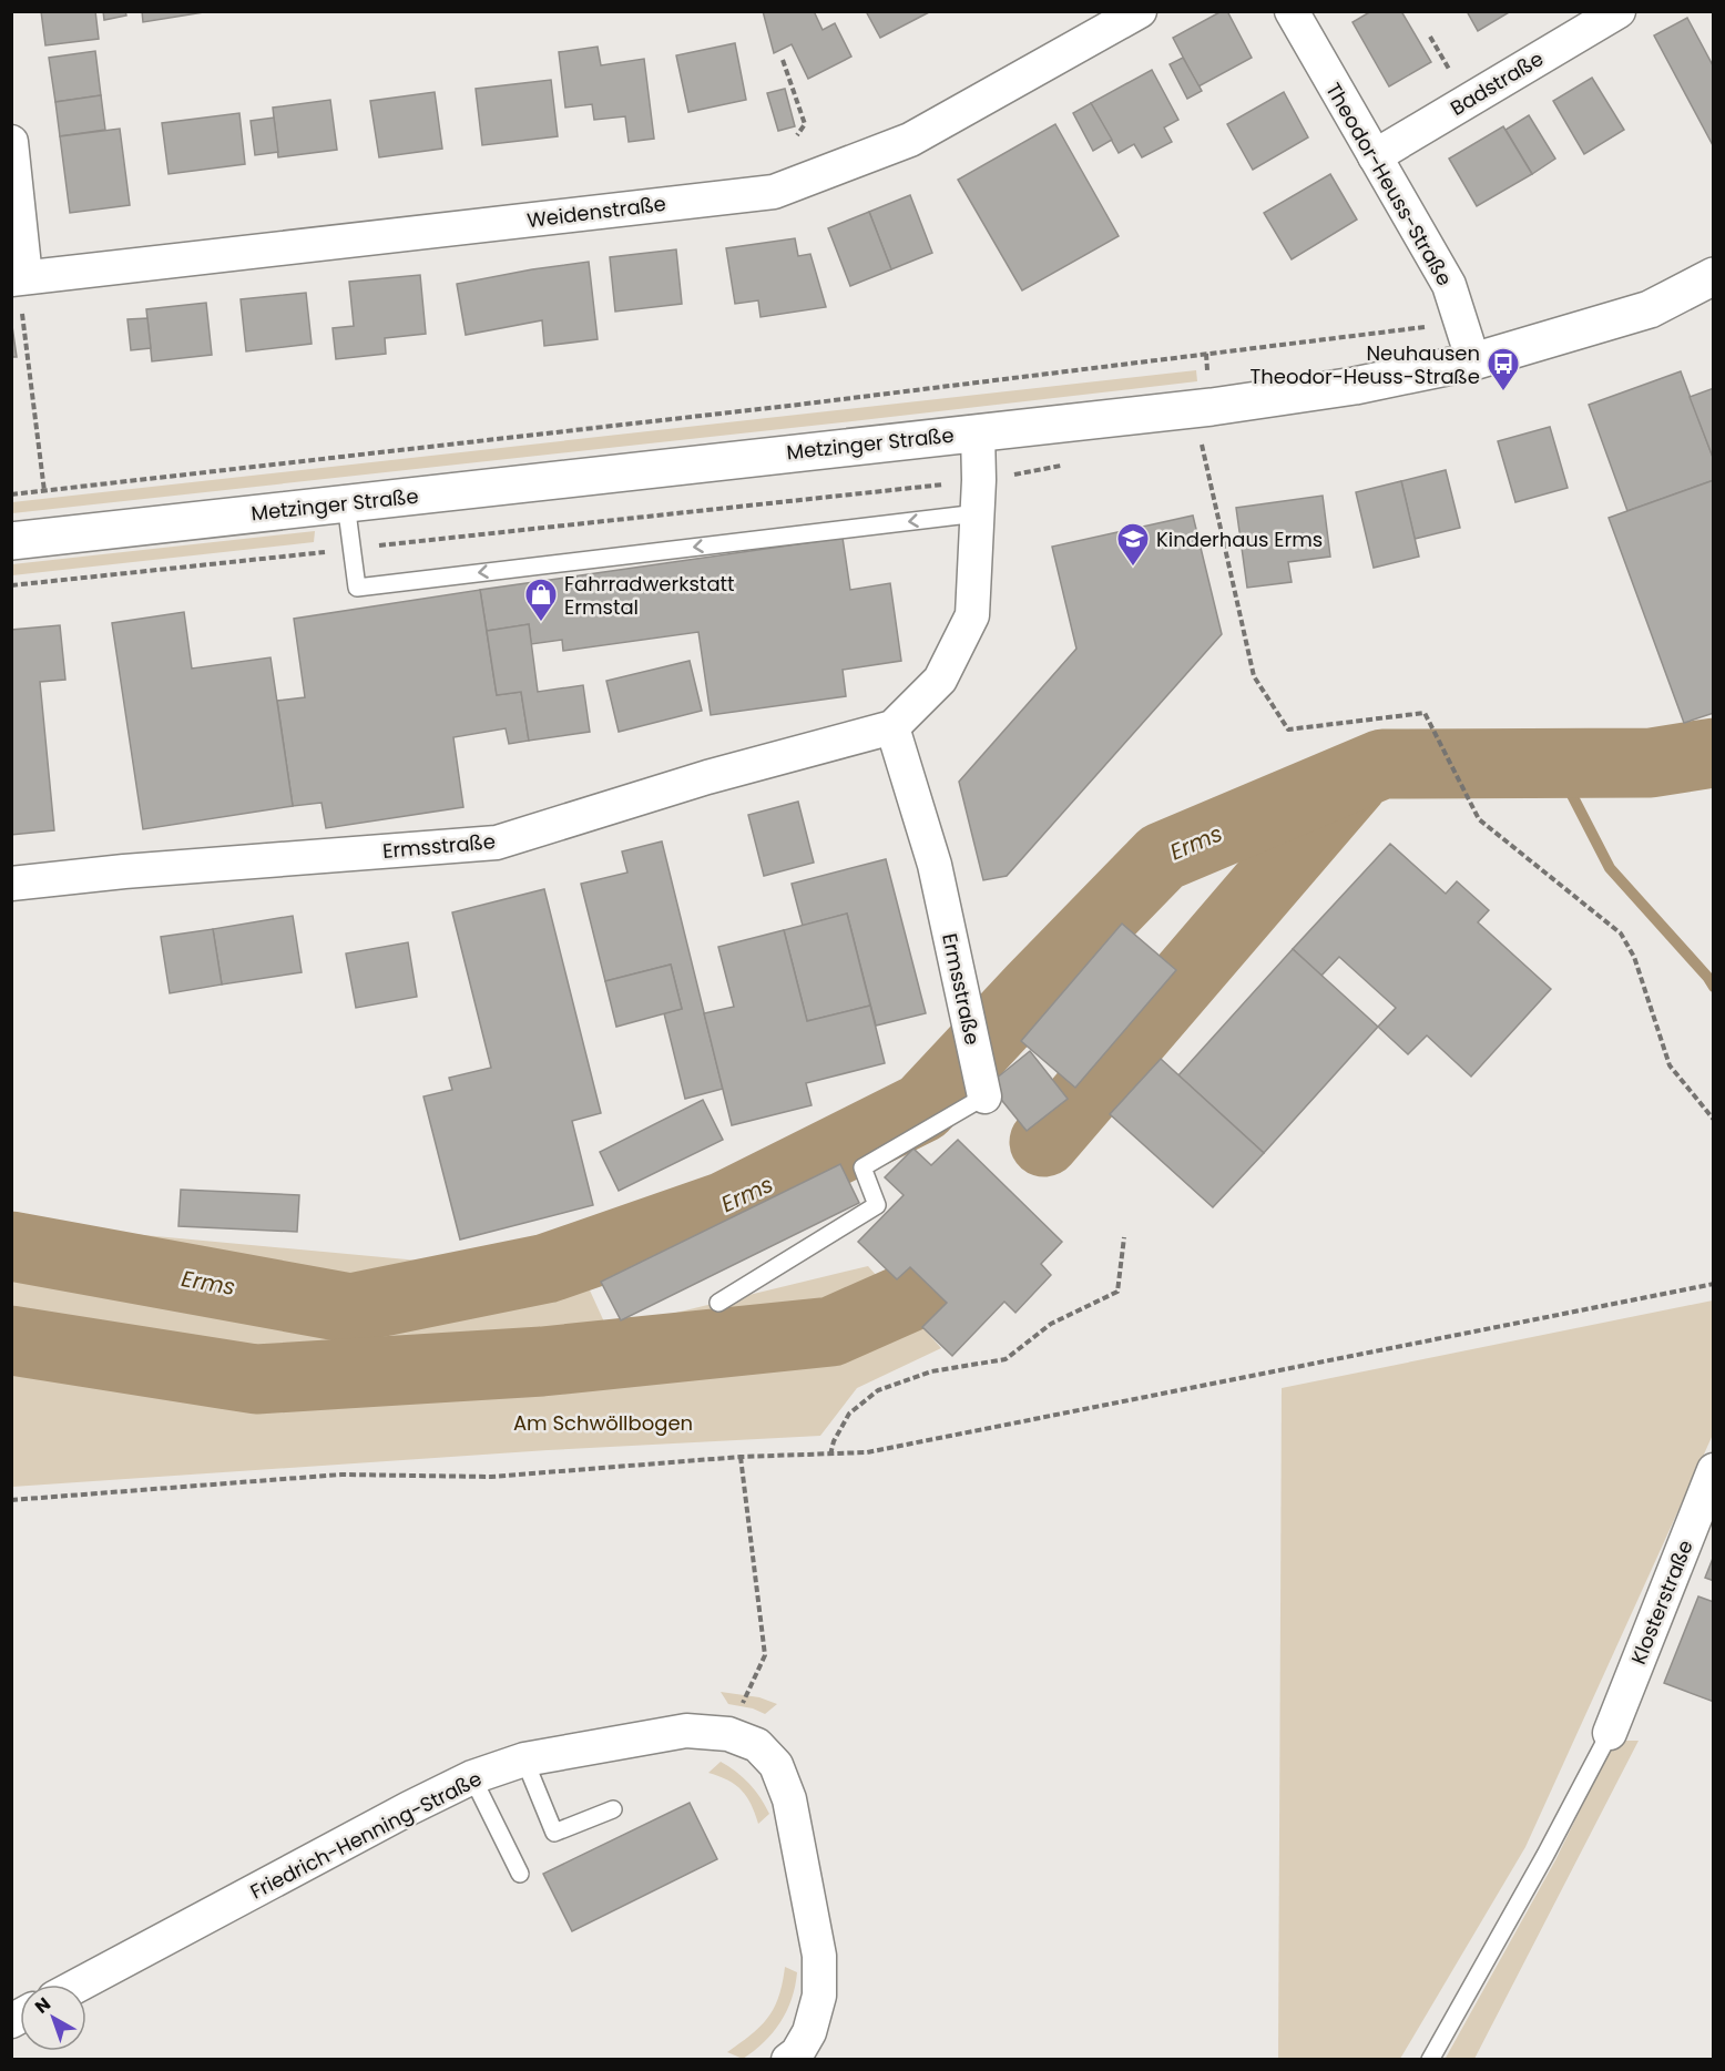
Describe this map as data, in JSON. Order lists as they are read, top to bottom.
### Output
{
  "streets": {
    "street": [
      "Badstraße",
      "Theodor-Heuss-Straße",
      "Weidenstraße",
      "Metzinger Straße",
      "Ermsstraße",
      "Klosterstraße",
      "Friedrich-Henning-Straße"
    ]
  },
  "crossings": [
    ["Badstraße", "Theodor-Heuss-Straße"],
    ["Theodor-Heuss-Straße", "Metzinger Straße"],
    ["Metzinger Straße", "Ermsstraße"]
  ],
  "water": ["Erms"],
  "parks": ["Am Schwöllbogen"],
  "places": {
    "bus stop": ["Neuhausen Theodor-Heuss-Straße"],
    "school or university": ["Kinderhaus Erms"],
    "shop": ["Fahrradwerkstatt Ermstal"]
  },
  "north": "top left"
}
